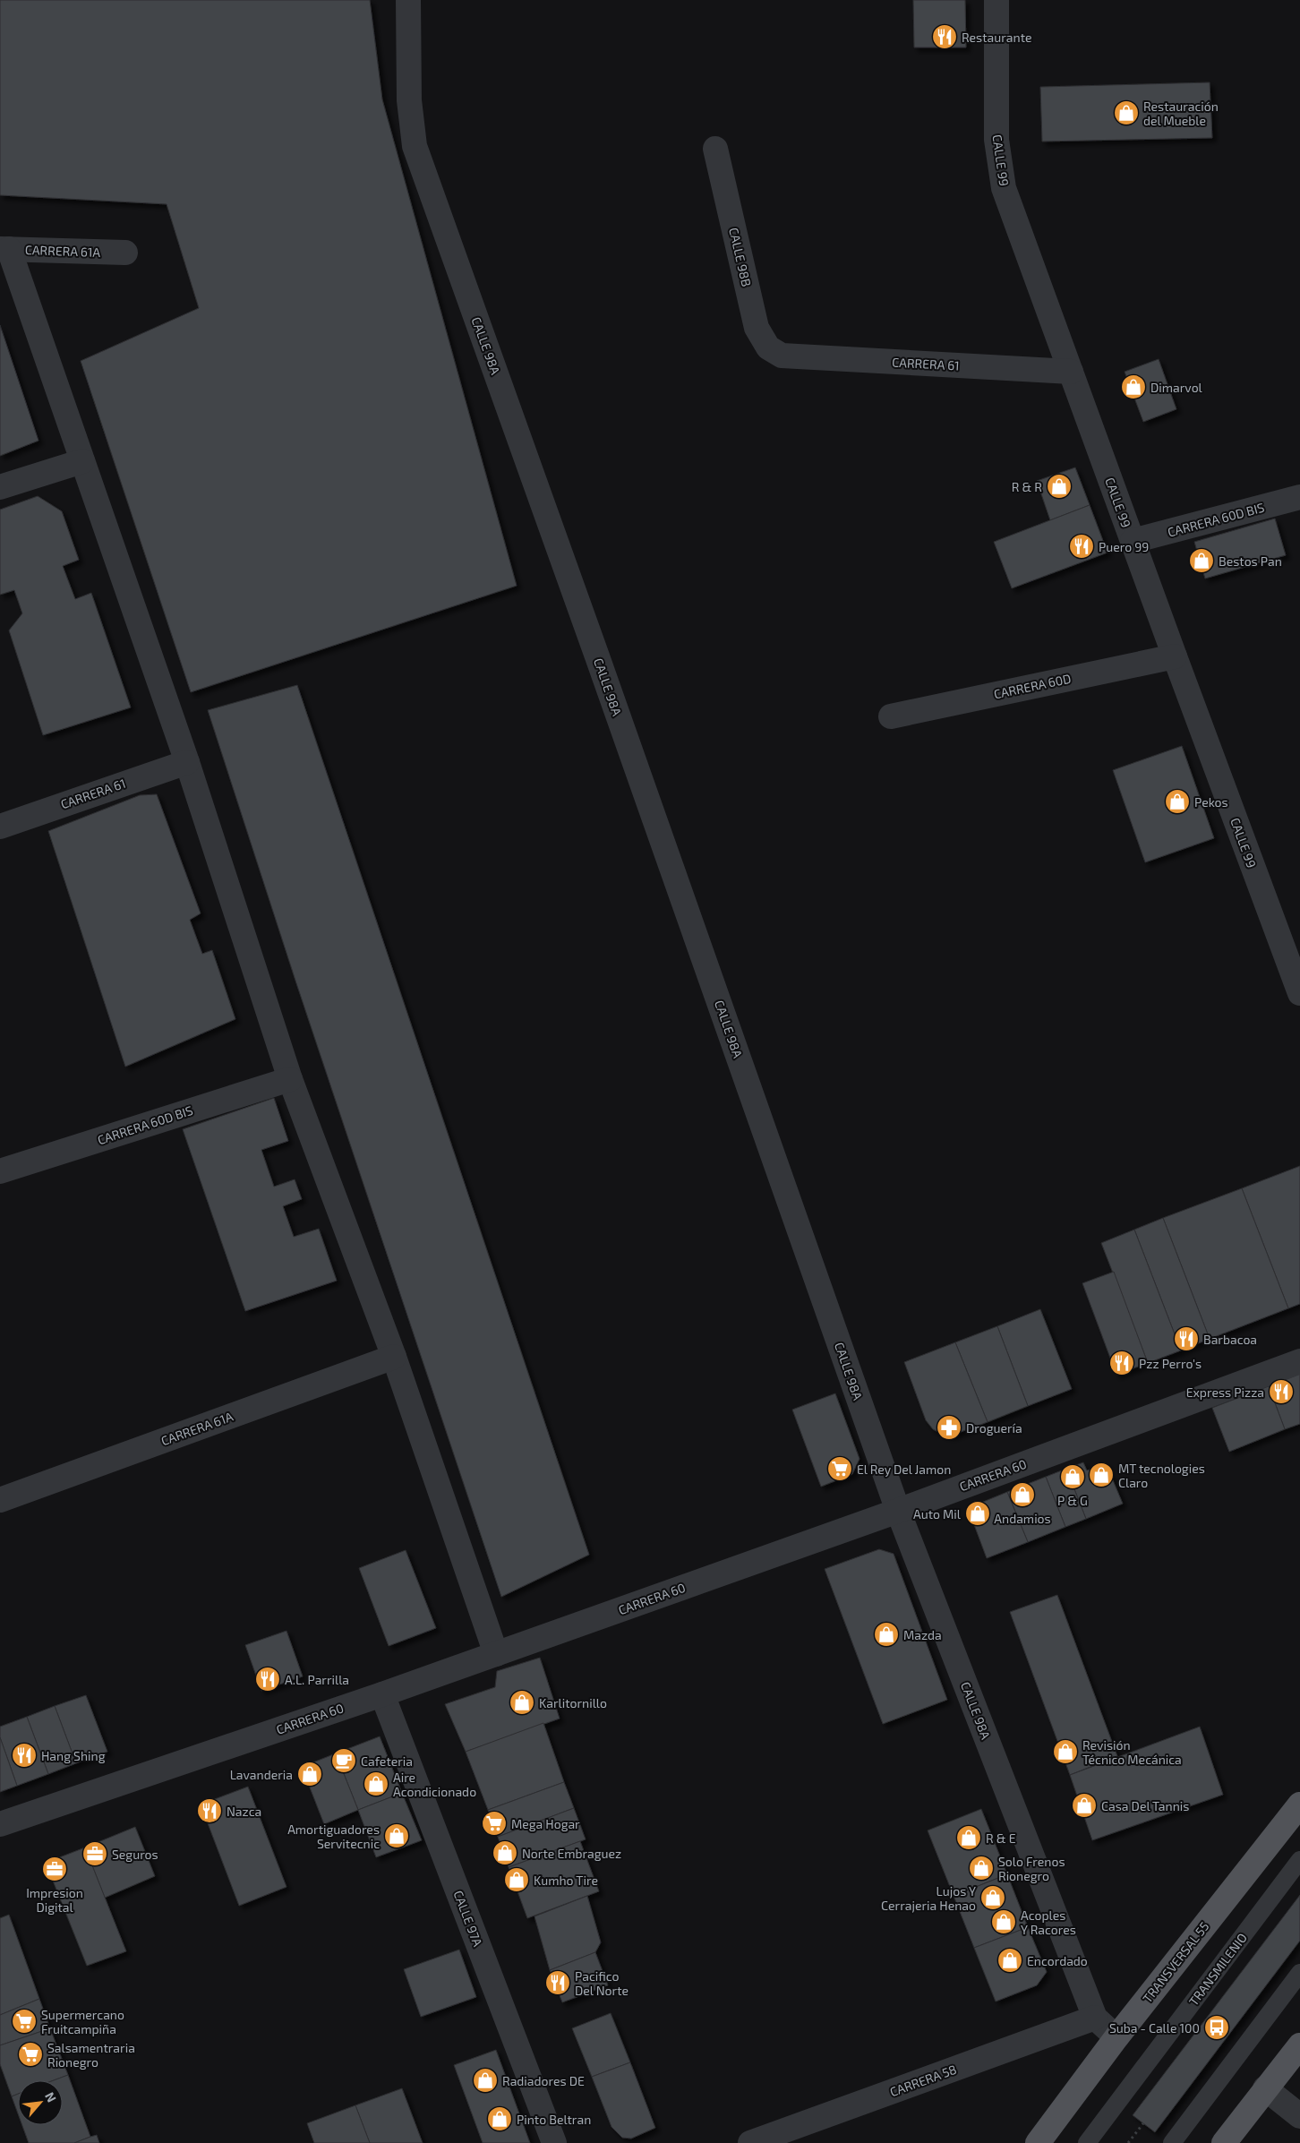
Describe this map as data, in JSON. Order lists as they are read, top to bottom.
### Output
{
  "streets": {
    "main road": ["TRANSVERSAL 55"],
    "street": [
      "CALLE 99",
      "CARRERA 61A",
      "CALLE 98B",
      "CALLE 98A",
      "CARRERA 61",
      "CARRERA 60D BIS",
      "CARRERA 60D",
      "CARRERA 60",
      "CALLE 97A",
      "CARRERA 58"
    ],
    "lane": ["TRANSMILENIO"]
  },
  "crossings": [
    ["CALLE 99", "CARRERA 61"],
    ["CALLE 99", "CARRERA 60D BIS"],
    ["CALLE 99", "CARRERA 60D"],
    ["CALLE 98B", "CARRERA 61"],
    ["CALLE 98A", "CARRERA 60"],
    ["CALLE 98A", "TRANSVERSAL 55"],
    ["CALLE 98A", "CARRERA 58"],
    ["CARRERA 60", "CALLE 97A"]
  ],
  "places": {
    "restaurant": [
      "Restaurante",
      "Puero 99",
      "Barbacoa",
      "Pzz Perro's",
      "Express Pizza",
      "A.L. Parrilla",
      "Hang Shing",
      "Nazca",
      "Pacifico Del Norte"
    ],
    "shop": [
      "Restauración del Mueble",
      "Dimarvol",
      "R & R",
      "Bestos Pan",
      "Pekos",
      "MT tecnologies Claro",
      "P & G",
      "Andamios",
      "Auto Mil",
      "Mazda",
      "Karlitornillo",
      "Revisión Técnico Mecánica",
      "Lavanderia",
      "Aire Acondicionado",
      "Casa Del Tannis",
      "Amortiguadores Servitecnic",
      "R & E",
      "Norte Embraguez",
      "Solo Frenos Rionegro",
      "Kumho Tire",
      "Lujos Y Cerrajeria Henao",
      "Acoples Y Racores",
      "Encordado",
      "Radiadores DE",
      "Pinto Beltran"
    ],
    "pharmacy": ["Droguería"],
    "supermarket": [
      "El Rey Del Jamon",
      "Mega Hogar",
      "Supermercano Fruitcampiña",
      "Salsamentraria Rionegro"
    ],
    "cafe": ["Cafeteria"],
    "office": ["Seguros", "Impresion Digital"],
    "bus stop": ["Suba - Calle 100"]
  },
  "north": "top right"
}
